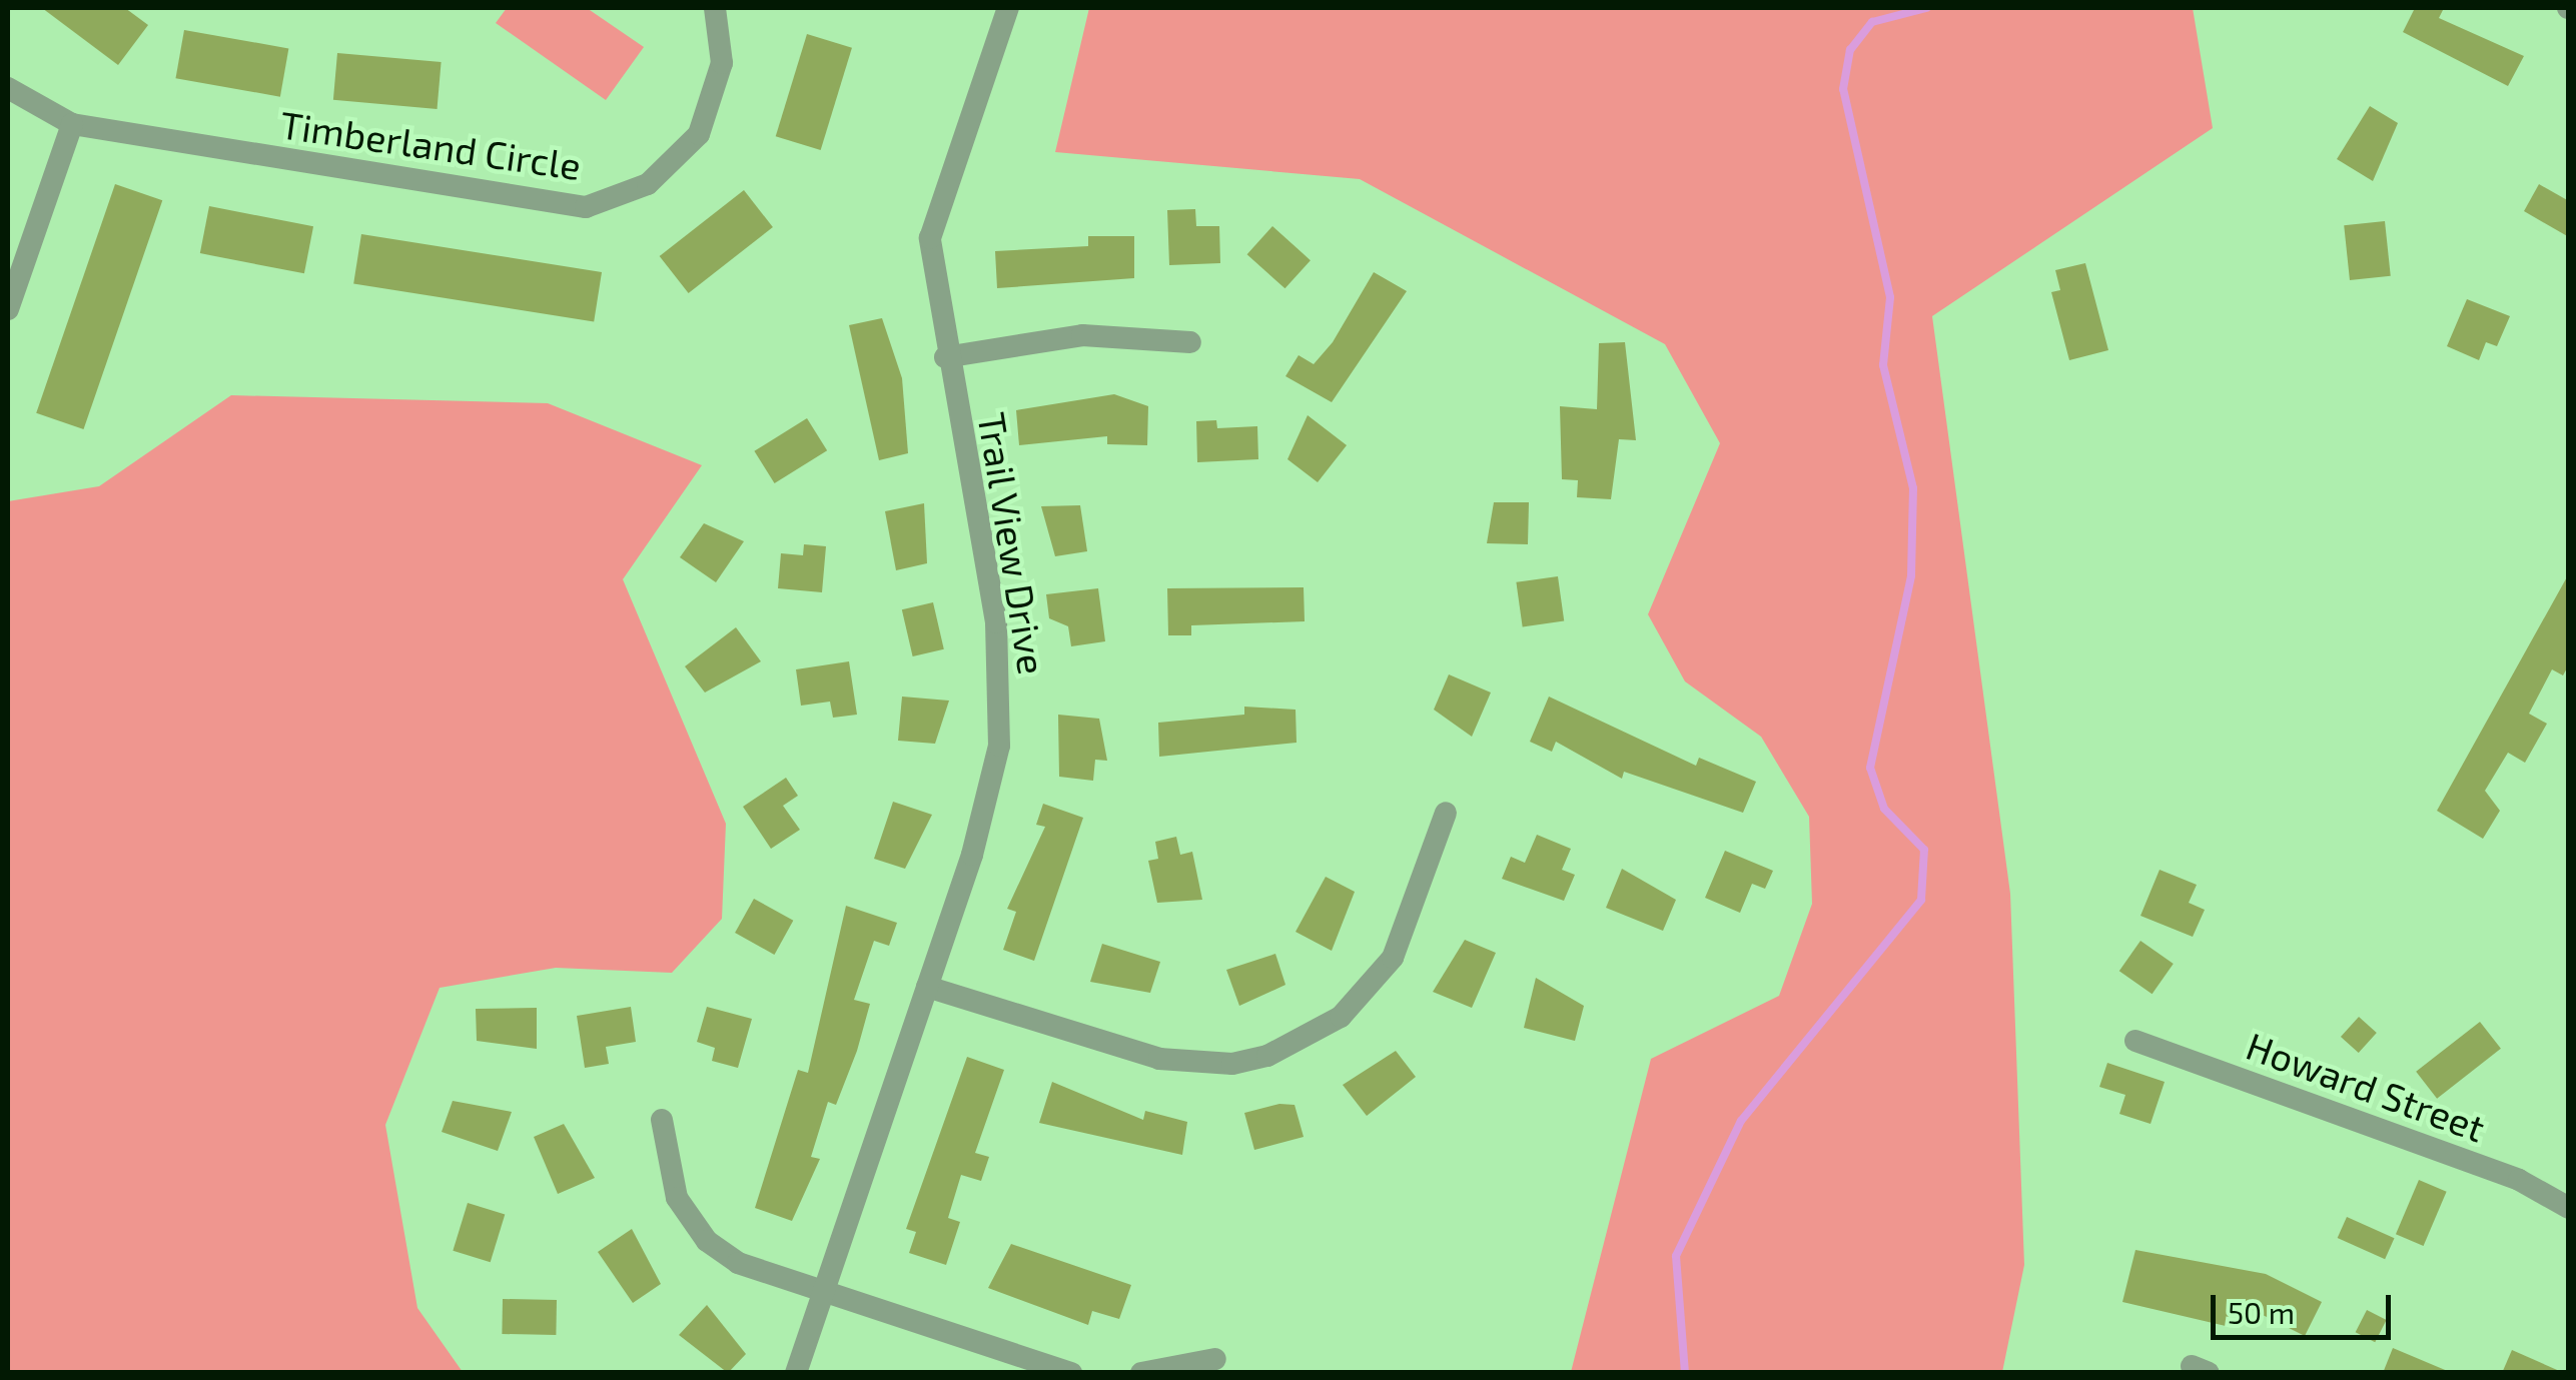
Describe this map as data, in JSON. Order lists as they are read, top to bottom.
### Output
{
  "streets": {
    "street": ["Timberland Circle", "Trail View Drive", "Howard Street"]
  },
  "scale_bar": "50 m"
}
